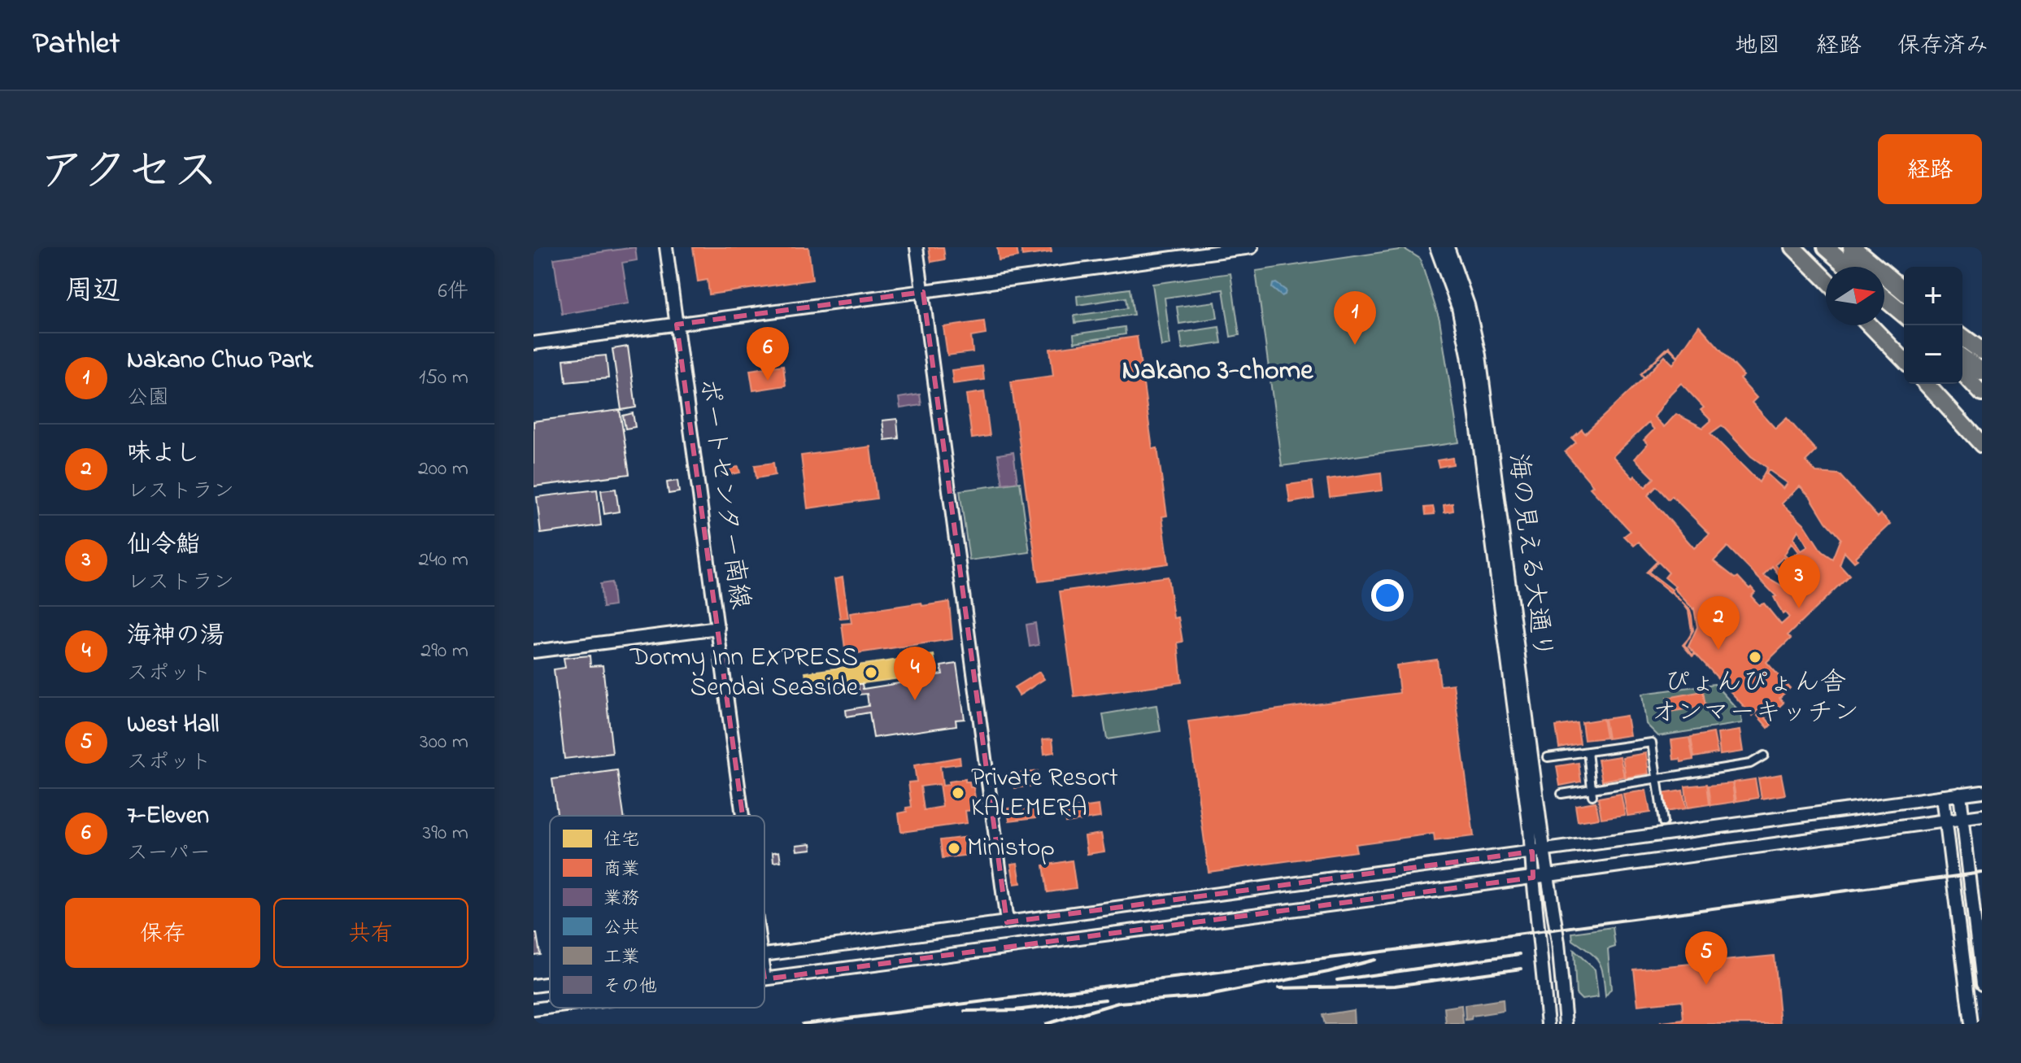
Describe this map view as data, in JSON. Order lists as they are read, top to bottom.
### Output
{
  "streets": {
    "street": ["ポートセンター南線", "海の見える大通り"]
  },
  "districts": ["Nakano 3-chome"],
  "places": [
    "ぴょんぴょん舎 オンマーキッチン",
    "Dormy Inn EXPRESS Sendai Seaside",
    "Private Resort KALEMERA",
    "Ministop"
  ],
  "legend": [
    "住宅",
    "商業",
    "業務",
    "公共",
    "工業",
    "その他"
  ],
  "north": "right",
  "page": {
    "header": "Pathlet",
    "nav": ["地図", "経路", "保存済み"],
    "title": "アクセス",
    "buttons": [
      "経路",
      ["保存", "共有"]
    ],
    "heading": ["周辺", "6件"],
    "map_buttons": ["+", "−"],
    "pins": [
      "1",
      "6",
      "3",
      "2",
      "4",
      "5"
    ],
    "list": [
      {
        "mark": "1",
        "name": "Nakano Chuo Park",
        "note": "公園",
        "value": "150 m"
      },
      {
        "mark": "2",
        "name": "味よし",
        "note": "レストラン",
        "value": "200 m"
      },
      {
        "mark": "3",
        "name": "仙令鮨",
        "note": "レストラン",
        "value": "240 m"
      },
      {
        "mark": "4",
        "name": "海神の湯",
        "note": "スポット",
        "value": "290 m"
      },
      {
        "mark": "5",
        "name": "West Hall",
        "note": "スポット",
        "value": "300 m"
      },
      {
        "mark": "6",
        "name": "7-Eleven",
        "note": "スーパー",
        "value": "390 m"
      }
    ]
  }
}
